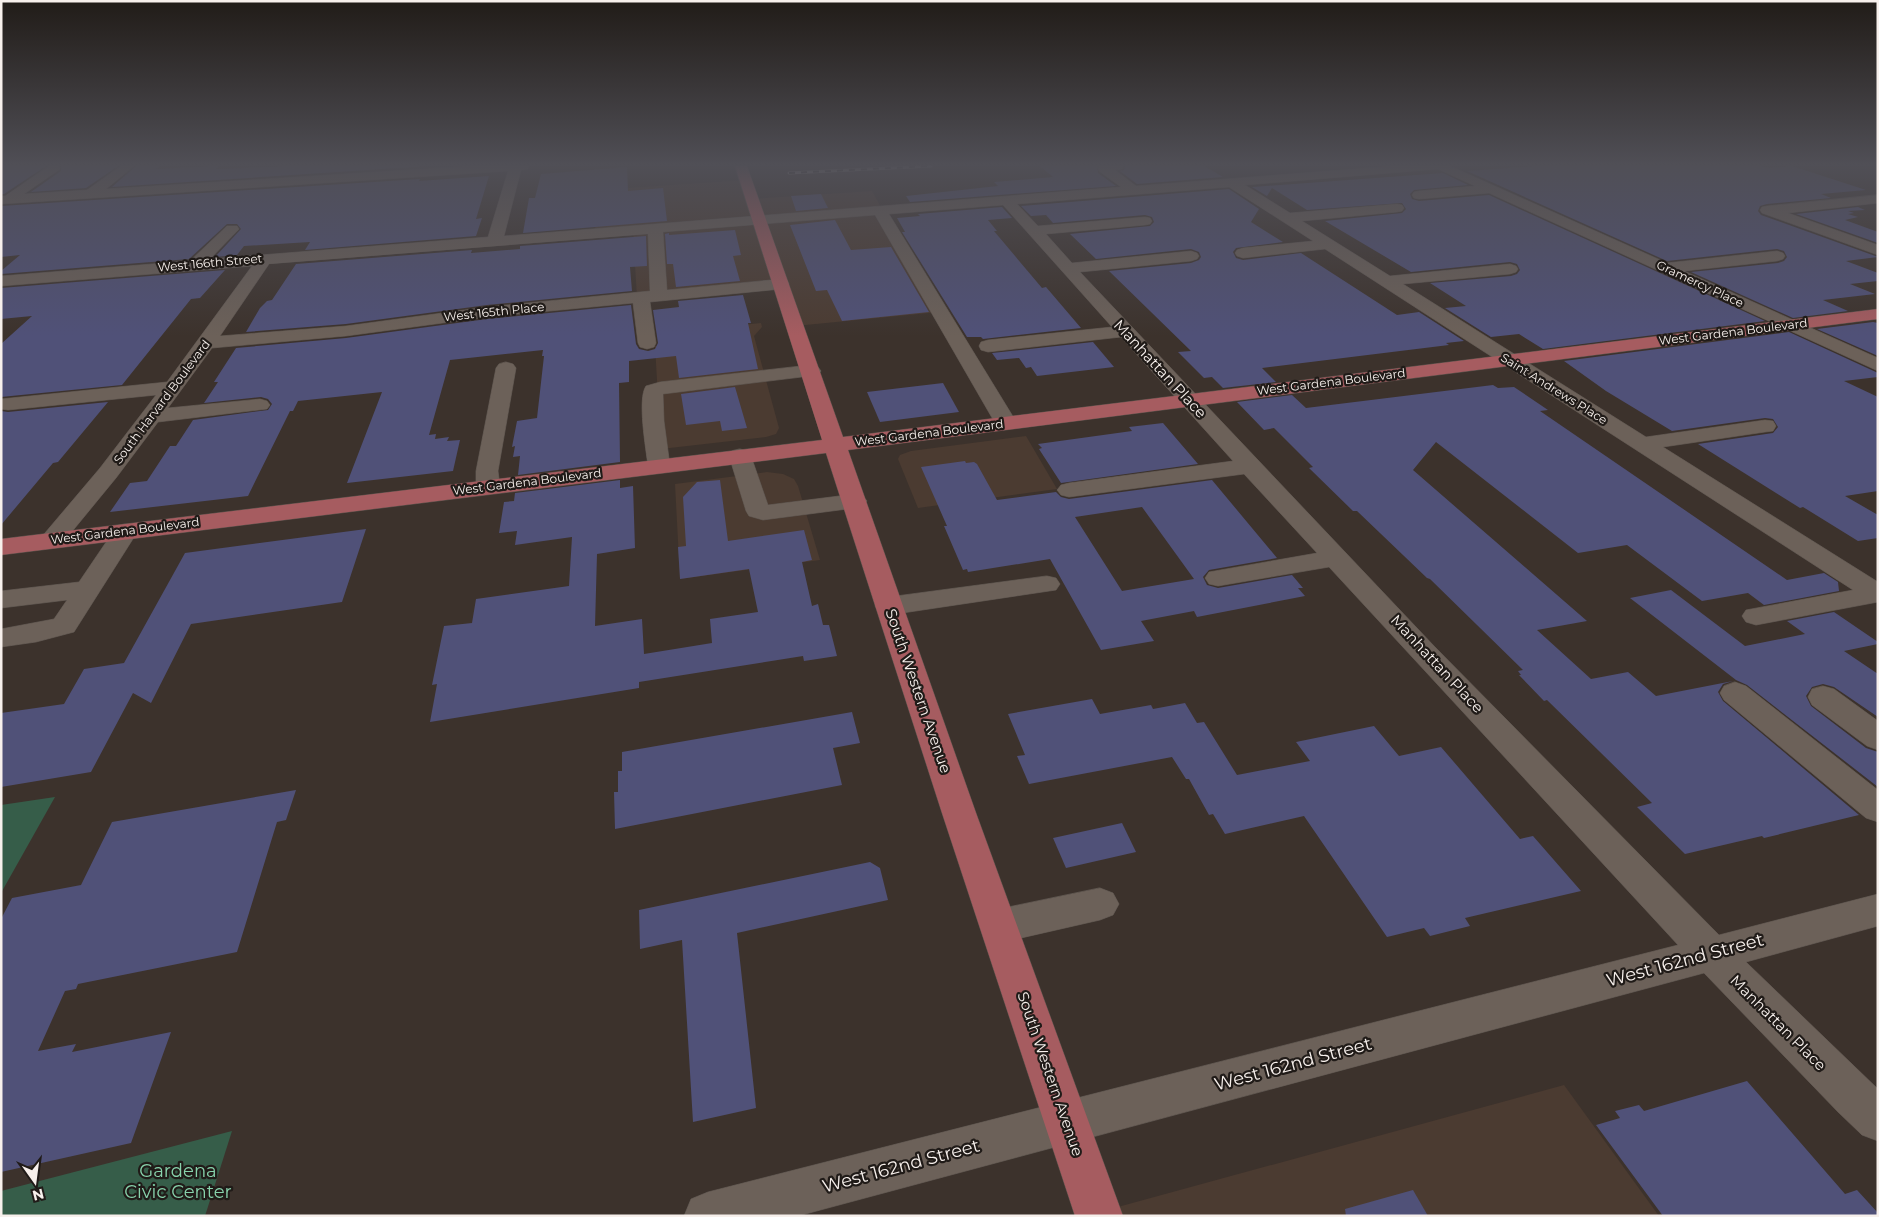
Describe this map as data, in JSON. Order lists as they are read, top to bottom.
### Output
{
  "streets": {
    "main road": ["West Gardena Boulevard", "South Western Avenue"],
    "street": [
      "West 166th Street",
      "Gramercy Place",
      "West 165th Place",
      "Manhattan Place",
      "Saint Andrews Place",
      "South Harvard Boulevard",
      "West 162nd Street"
    ]
  },
  "crossings": [
    ["West 166th Street", "South Harvard Boulevard"],
    ["Gramercy Place", "West Gardena Boulevard"],
    ["West 165th Place", "South Harvard Boulevard"],
    ["West 165th Place", "South Western Avenue"],
    ["West Gardena Boulevard", "Manhattan Place"],
    ["West Gardena Boulevard", "Saint Andrews Place"],
    ["West Gardena Boulevard", "South Harvard Boulevard"],
    ["West Gardena Boulevard", "South Western Avenue"],
    ["Manhattan Place", "West 162nd Street"],
    ["South Western Avenue", "West 162nd Street"]
  ],
  "parks": ["Gardena Civic Center"],
  "north": "bottom"
}
